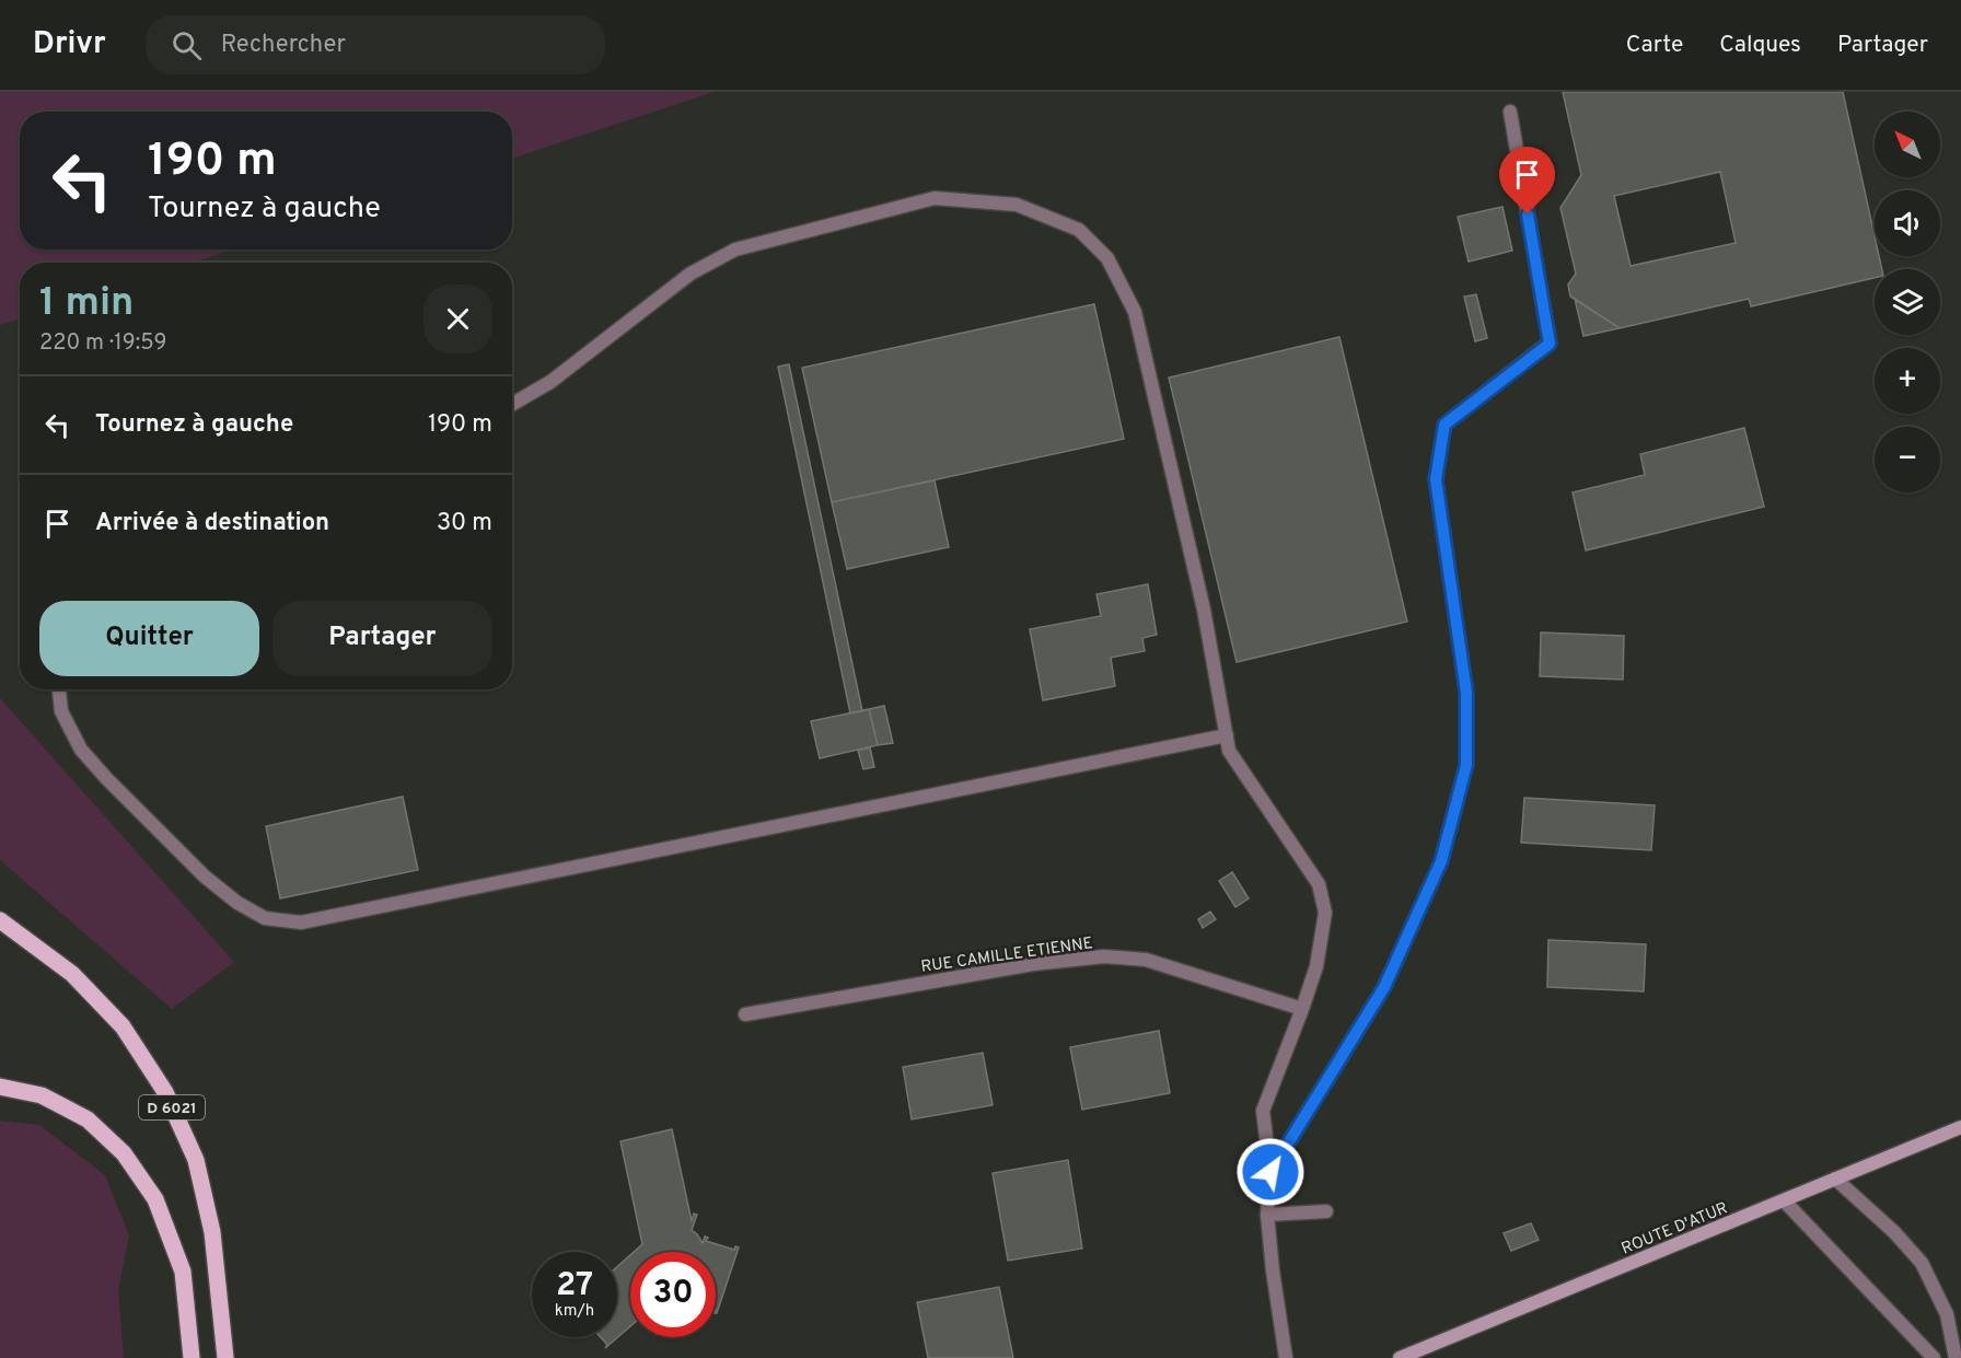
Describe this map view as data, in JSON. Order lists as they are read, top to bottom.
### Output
{
  "streets": {
    "main road": ["D 6021"],
    "street": ["RUE CAMILLE ETIENNE", "ROUTE D'ATUR"]
  },
  "north": "top left",
  "page": {
    "header": "Drivr",
    "search": "Rechercher",
    "nav": ["Carte", "Calques", "Partager"],
    "map_buttons": ["+", "−"],
    "turn": ["190 m", "Tournez à gauche"],
    "heading": ["1 min", "220 m · 19:59"],
    "list": [
      {
        "name": "Tournez à gauche",
        "value": "190 m"
      },
      {
        "name": "Arrivée à destination",
        "value": "30 m"
      }
    ],
    "buttons": ["Quitter", "Partager"],
    "speed": "27 km/h",
    "limit": "30"
  }
}
